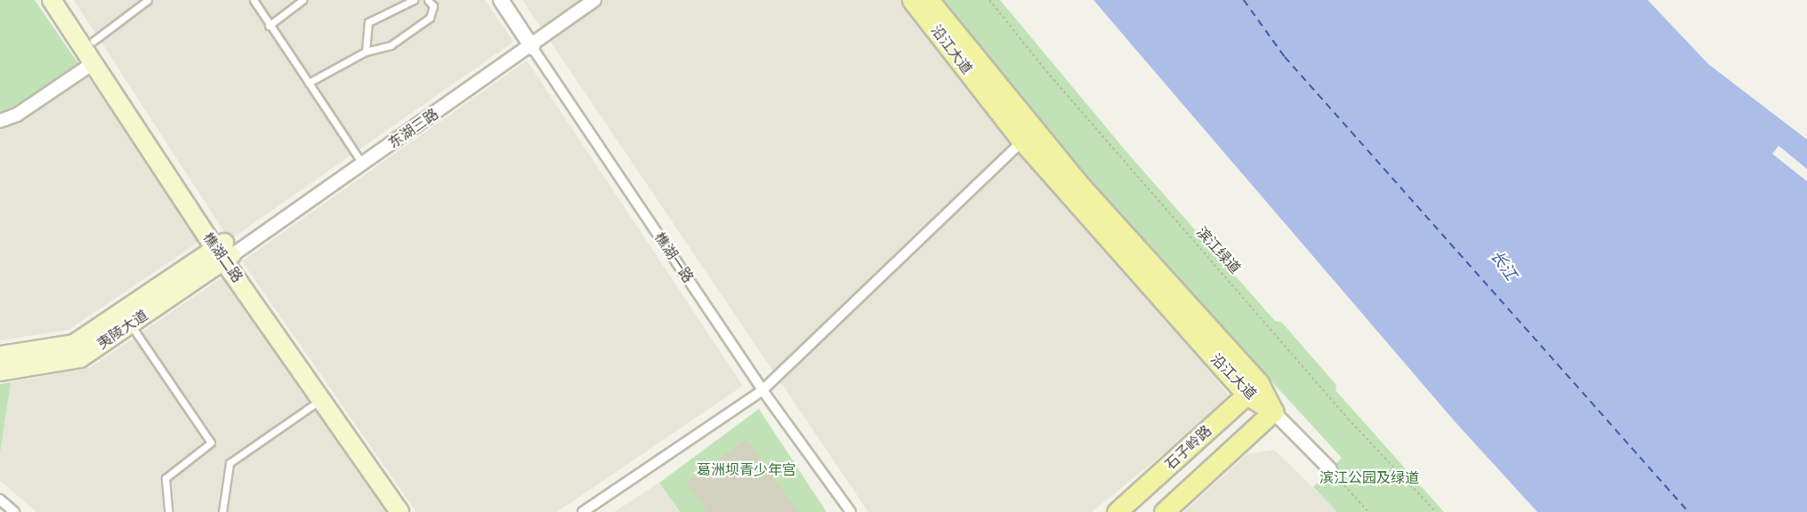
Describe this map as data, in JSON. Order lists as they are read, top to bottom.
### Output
{
  "streets": {
    "main road": [
      "沿江大道",
      "樵湖二路",
      "夷陵大道",
      "石子岭路"
    ],
    "street": ["东湖三路", "樵湖一路"],
    "path": ["滨江绿道"]
  },
  "crossings": [
    ["沿江大道", "石子岭路"],
    ["东湖三路", "樵湖二路"],
    ["东湖三路", "樵湖一路"],
    ["东湖三路", "夷陵大道"],
    ["樵湖二路", "夷陵大道"]
  ],
  "water": ["长江"],
  "parks": ["葛洲坝青少年宫", "滨江公园及绿道"]
}
